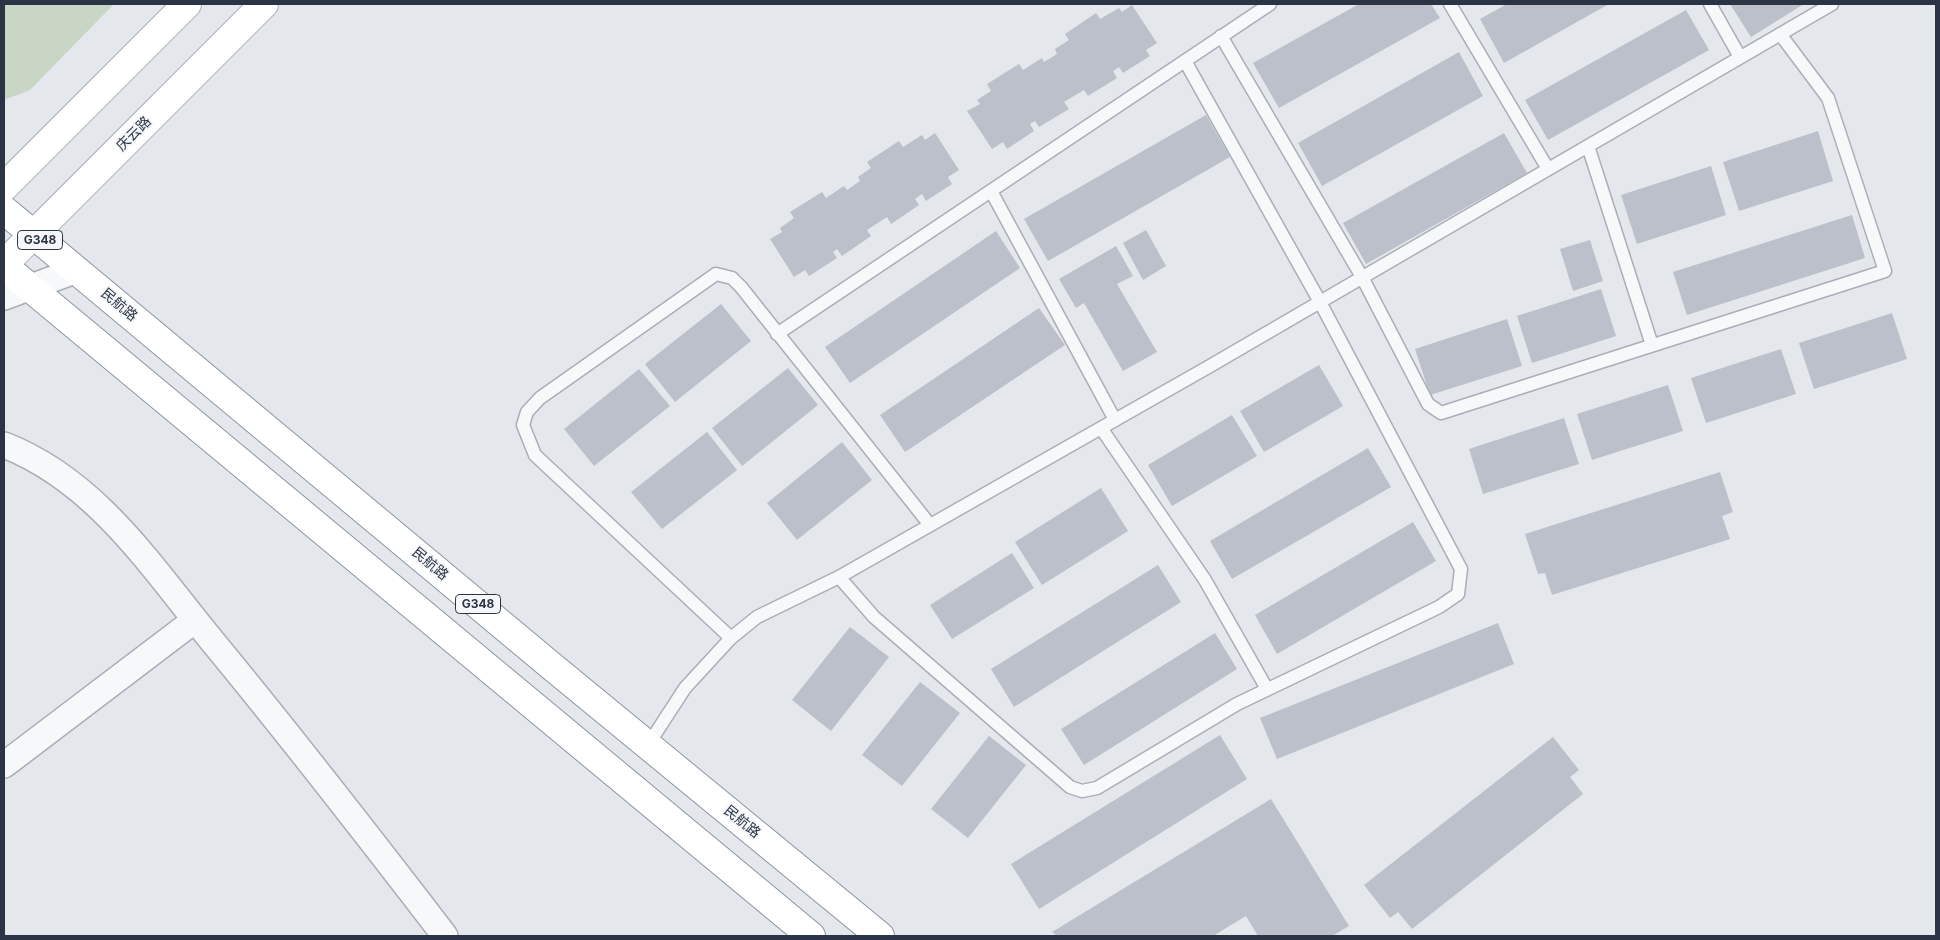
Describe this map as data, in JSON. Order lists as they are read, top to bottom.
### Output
{
  "streets": {
    "main road": ["庆云路", "G348", "民航路"]
  },
  "crossings": [
    ["庆云路", "民航路"]
  ]
}
